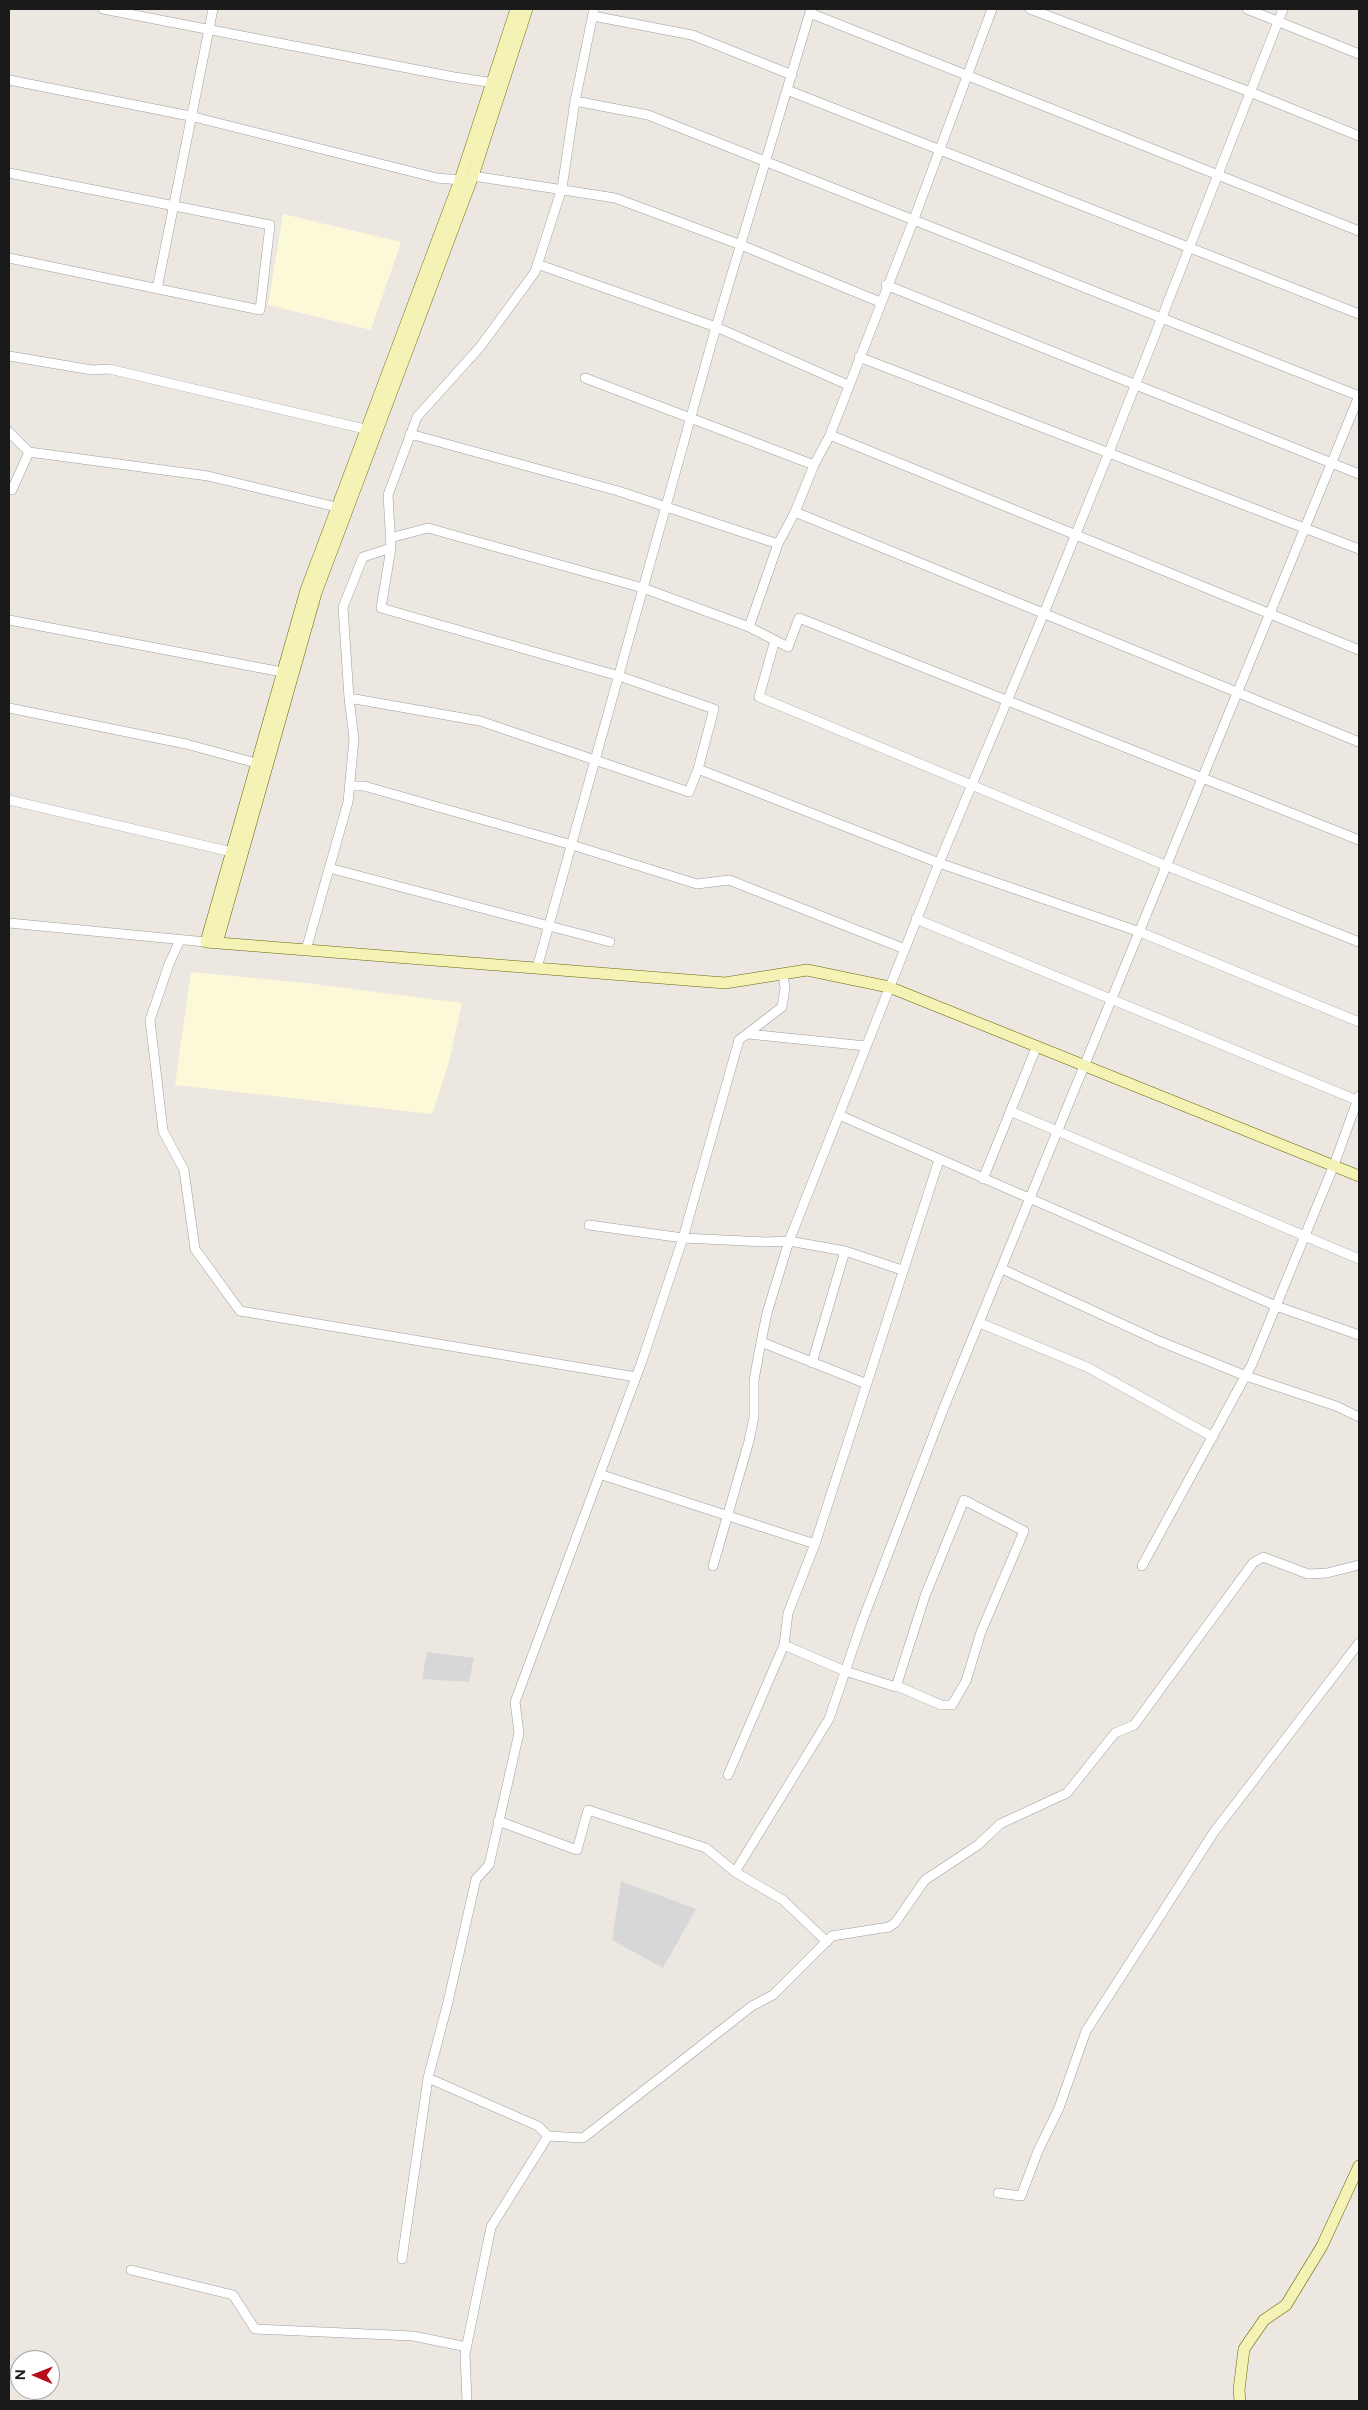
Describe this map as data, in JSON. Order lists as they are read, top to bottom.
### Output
{
  "north": "left"
}
